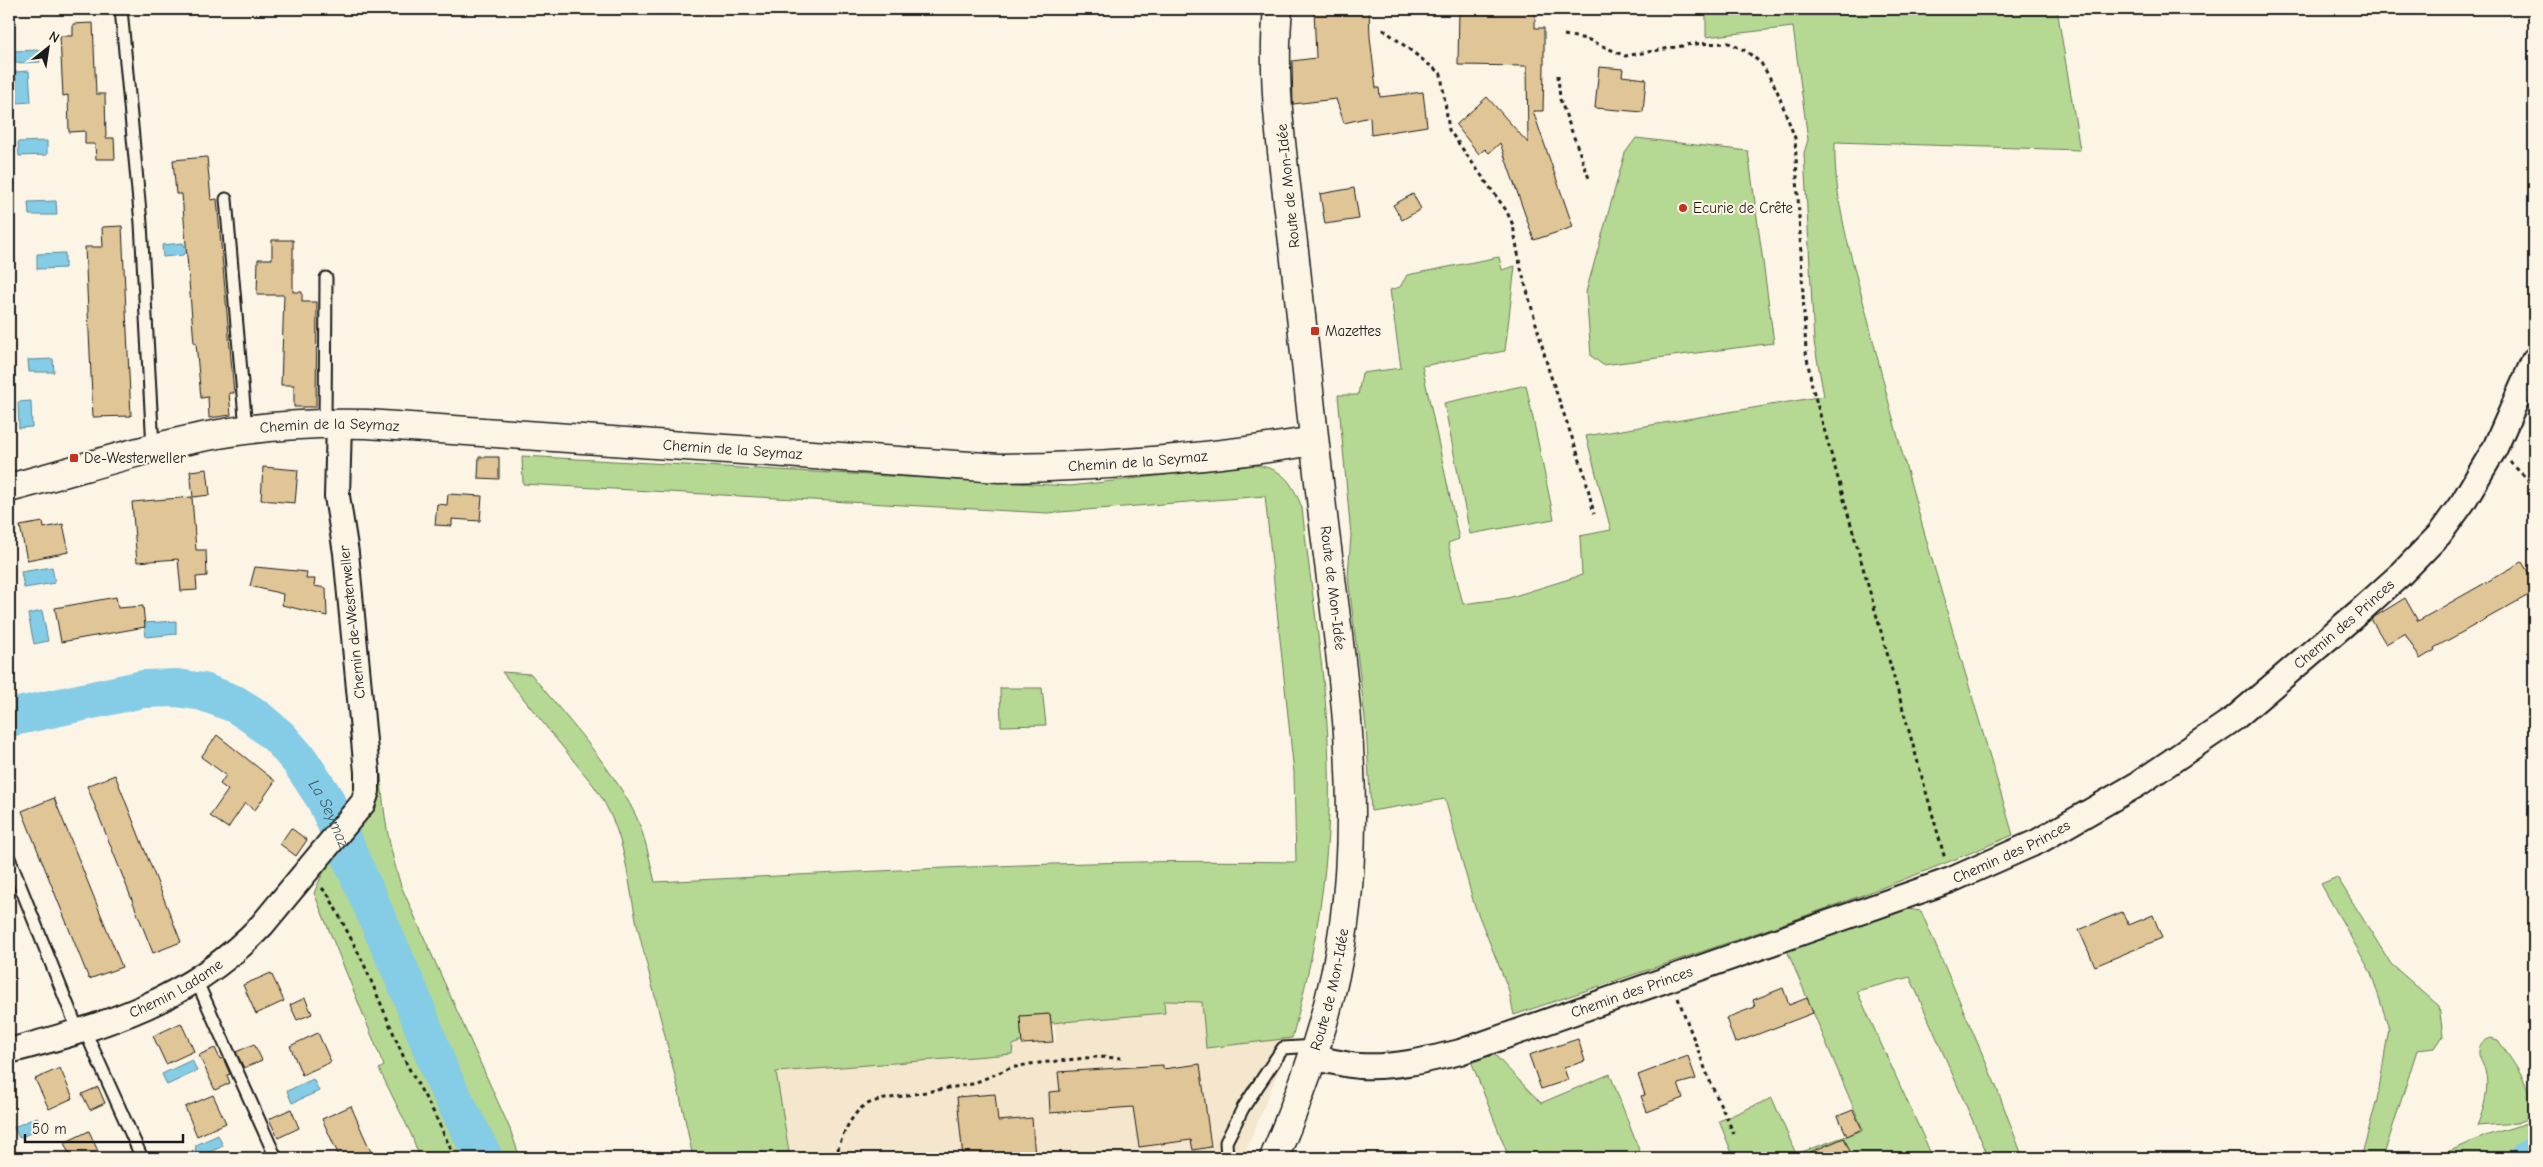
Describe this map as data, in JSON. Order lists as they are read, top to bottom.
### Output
{
  "streets": {
    "street": [
      "Route de Mon-Idée",
      "Chemin de la Seymaz",
      "Chemin de-Westerweller",
      "Chemin des Princes",
      "Chemin Ladame"
    ]
  },
  "crossings": [
    ["Route de Mon-Idée", "Chemin de la Seymaz"],
    ["Route de Mon-Idée", "Chemin des Princes"],
    ["Chemin de la Seymaz", "Chemin de-Westerweller"],
    ["Chemin de-Westerweller", "Chemin Ladame"]
  ],
  "water": ["La Seymaz"],
  "places": {
    "other": ["Ecurie de Crête"],
    "transit": ["Mazettes", "De-Westerweller"]
  },
  "scale_bar": "50 m",
  "north": "top right"
}
